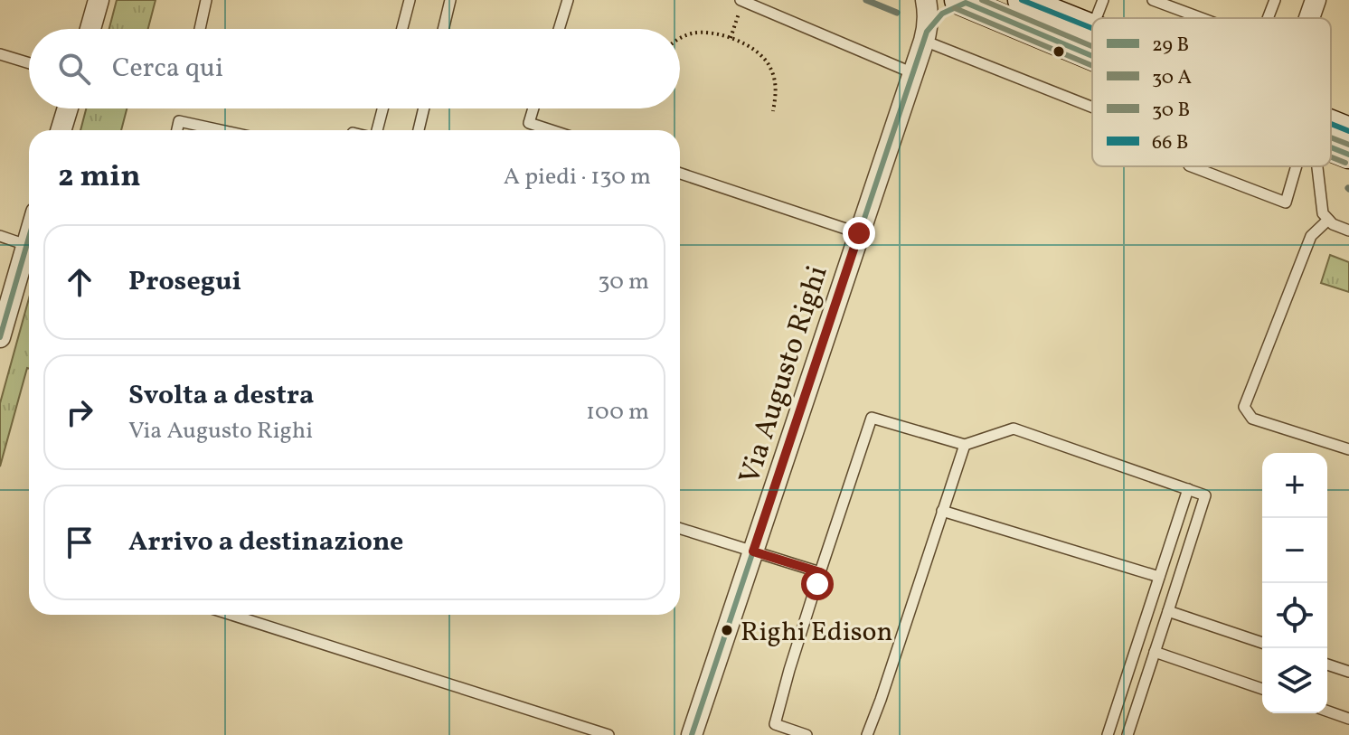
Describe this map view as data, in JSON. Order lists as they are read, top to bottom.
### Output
{
  "streets": {
    "street": ["Via Augusto Righi"]
  },
  "places": ["Righi Edison"],
  "legend": [
    "29 B",
    "30 A",
    "30 B",
    "66 B"
  ],
  "page": {
    "search": "Cerca qui",
    "heading": ["2 min", "A piedi · 130 m"],
    "list": [
      ["Prosegui", "30 m"],
      ["Svolta a destra", "Via Augusto Righi", "100 m"],
      "Arrivo a destinazione"
    ],
    "map_buttons": ["+", "−"]
  }
}
